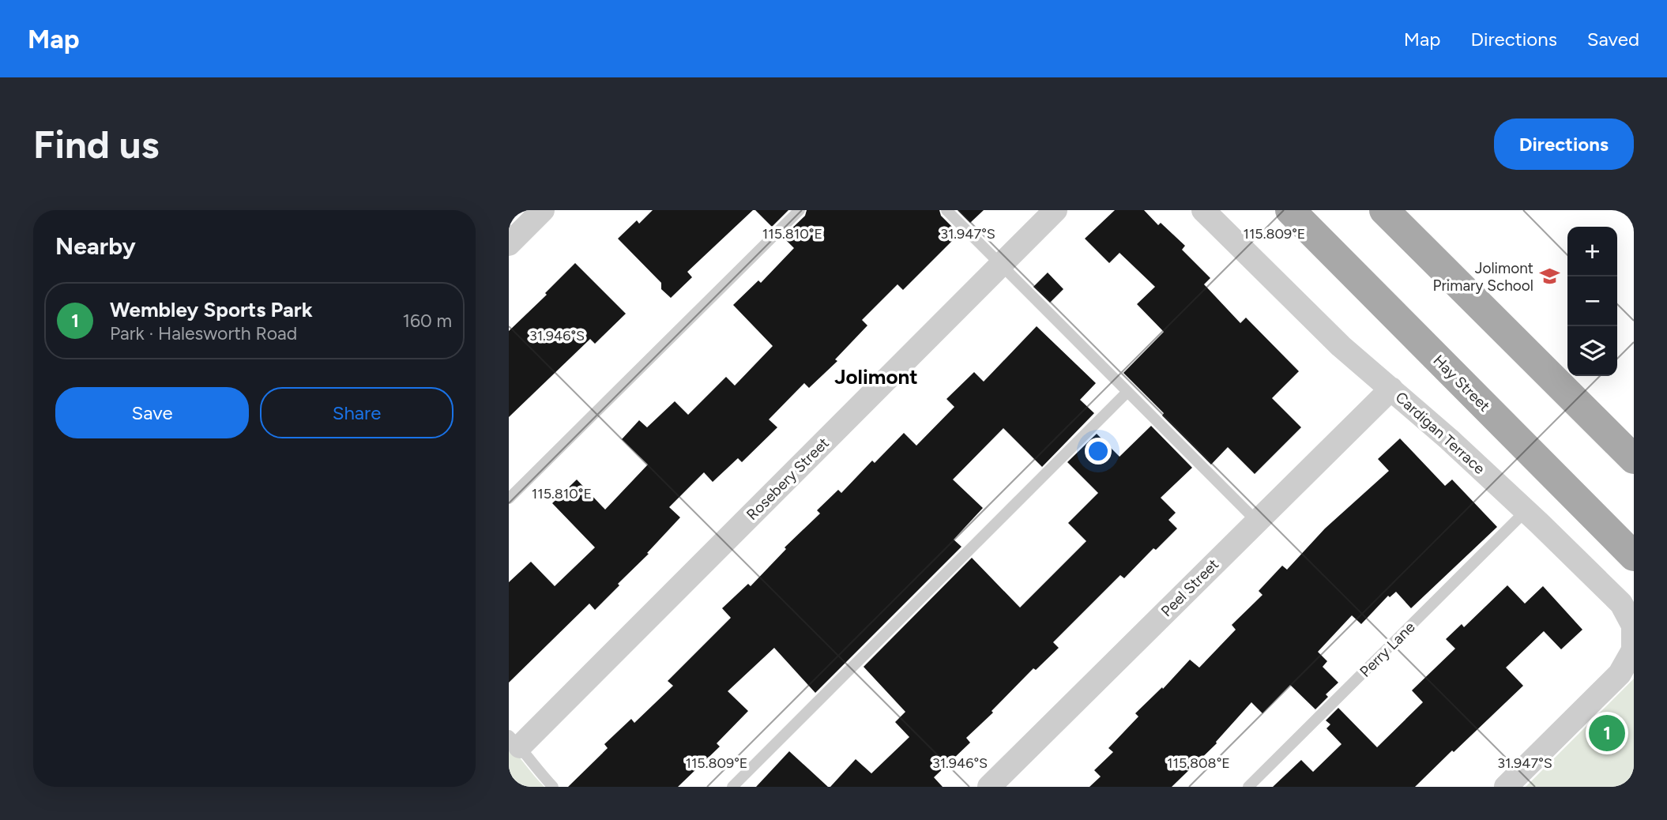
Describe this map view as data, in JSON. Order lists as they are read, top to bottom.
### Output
{
  "streets": {
    "main road": ["Hay Street"],
    "street": ["Cardigan Terrace", "Rosebery Street", "Peel Street"],
    "lane": ["Perry Lane"]
  },
  "crossings": [
    ["Cardigan Terrace", "Peel Street"],
    ["Cardigan Terrace", "Perry Lane"]
  ],
  "districts": ["Jolimont"],
  "places": {
    "school or university": ["Jolimont Primary School"]
  },
  "page": {
    "header": "Map",
    "nav": ["Map", "Directions", "Saved"],
    "buttons": [
      "Directions",
      ["Save", "Share"]
    ],
    "title": "Find us",
    "heading": "Nearby",
    "map_buttons": ["+", "−"],
    "list": [
      {
        "mark": "1",
        "name": "Wembley Sports Park",
        "note": "Park · Halesworth Road",
        "value": "160 m"
      }
    ],
    "pins": "1"
  },
  "coordinates": [
    "115.810°E",
    "31.947°S",
    "115.809°E",
    "31.946°S",
    "115.808°E"
  ]
}
